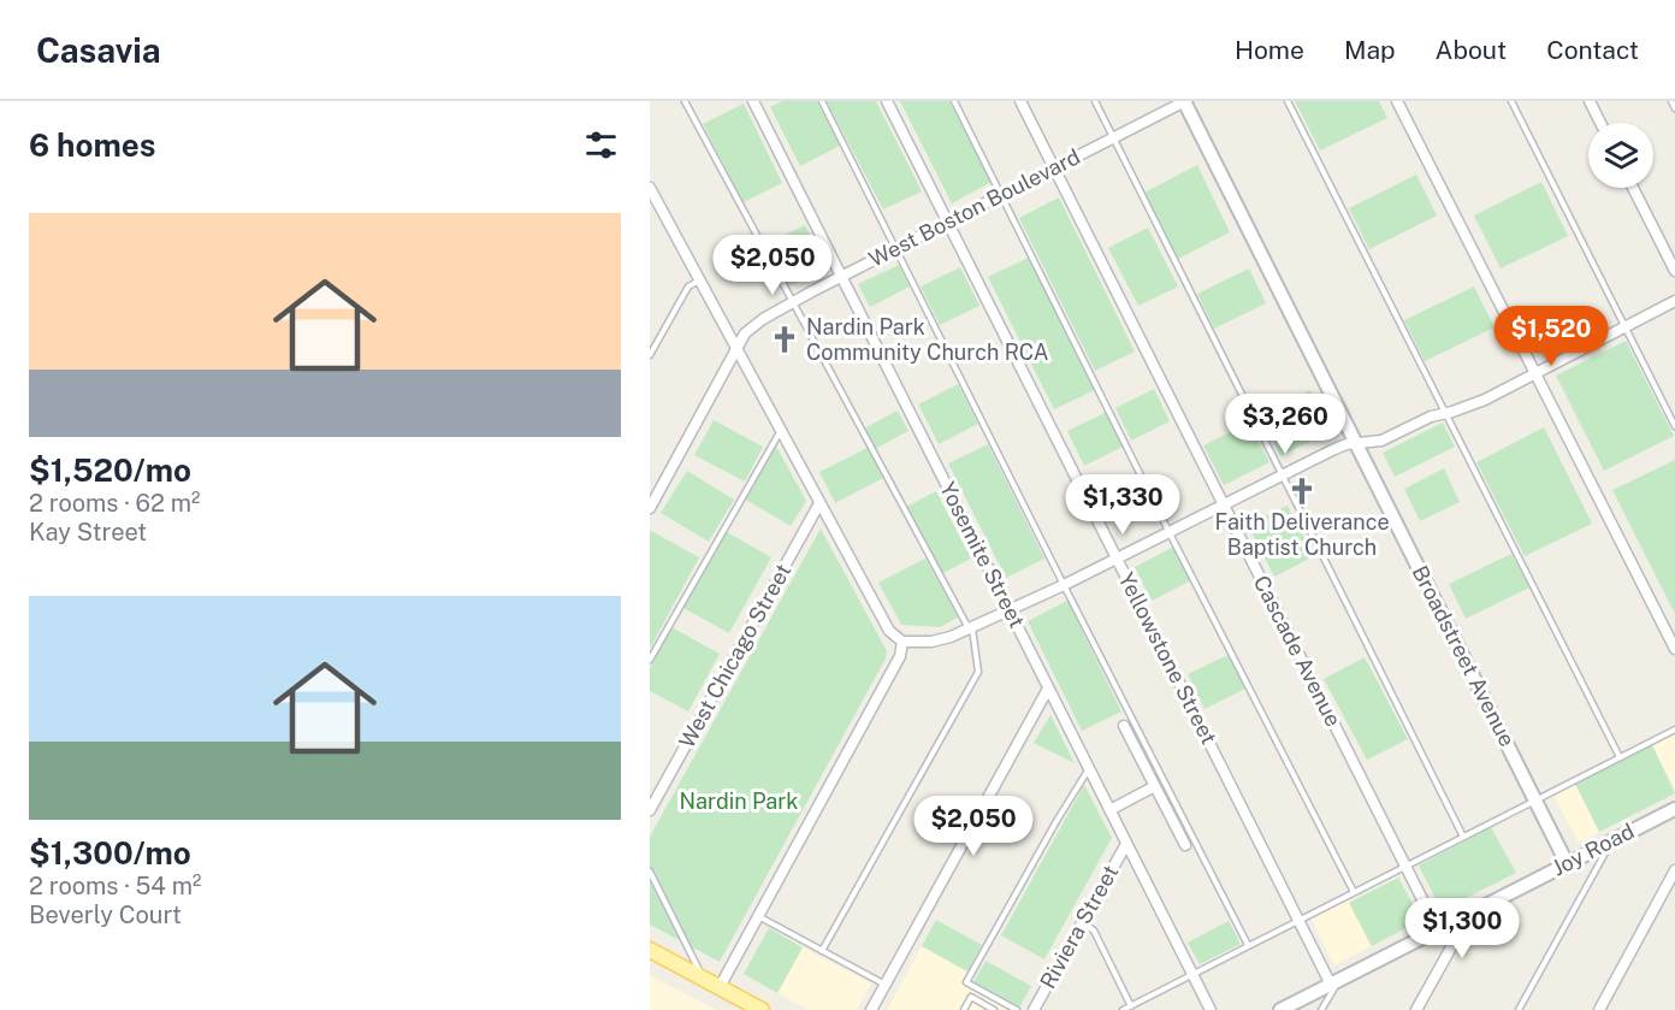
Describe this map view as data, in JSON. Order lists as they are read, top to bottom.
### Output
{
  "streets": {
    "street": [
      "West Boston Boulevard",
      "Yosemite Street",
      "Cascade Avenue",
      "West Chicago Street",
      "Broadstreet Avenue",
      "Yellowstone Street",
      "Joy Road",
      "Riviera Street"
    ]
  },
  "crossings": [
    ["West Boston Boulevard", "Yosemite Street"],
    ["West Boston Boulevard", "Cascade Avenue"],
    ["West Boston Boulevard", "Broadstreet Avenue"],
    ["West Boston Boulevard", "Yellowstone Street"],
    ["Yosemite Street", "Riviera Street"],
    ["Cascade Avenue", "Joy Road"],
    ["Broadstreet Avenue", "Joy Road"],
    ["Yellowstone Street", "Joy Road"]
  ],
  "parks": ["Nardin Park"],
  "places": {
    "church": ["Nardin Park Community Church RCA", "Faith Deliverance Baptist Church"]
  },
  "page": {
    "header": "Casavia",
    "nav": [
      "Home",
      "Map",
      "About",
      "Contact"
    ],
    "heading": "6 homes",
    "list": [
      {
        "name": "$1,520/mo",
        "note": "2 rooms · 62 m² · Kay Street"
      },
      {
        "name": "$1,300/mo",
        "note": "2 rooms · 54 m² · Beverly Court"
      }
    ],
    "price": [
      "$2,050",
      "$1,520",
      "$3,260",
      "$1,330",
      "$2,050",
      "$1,300"
    ]
  }
}
